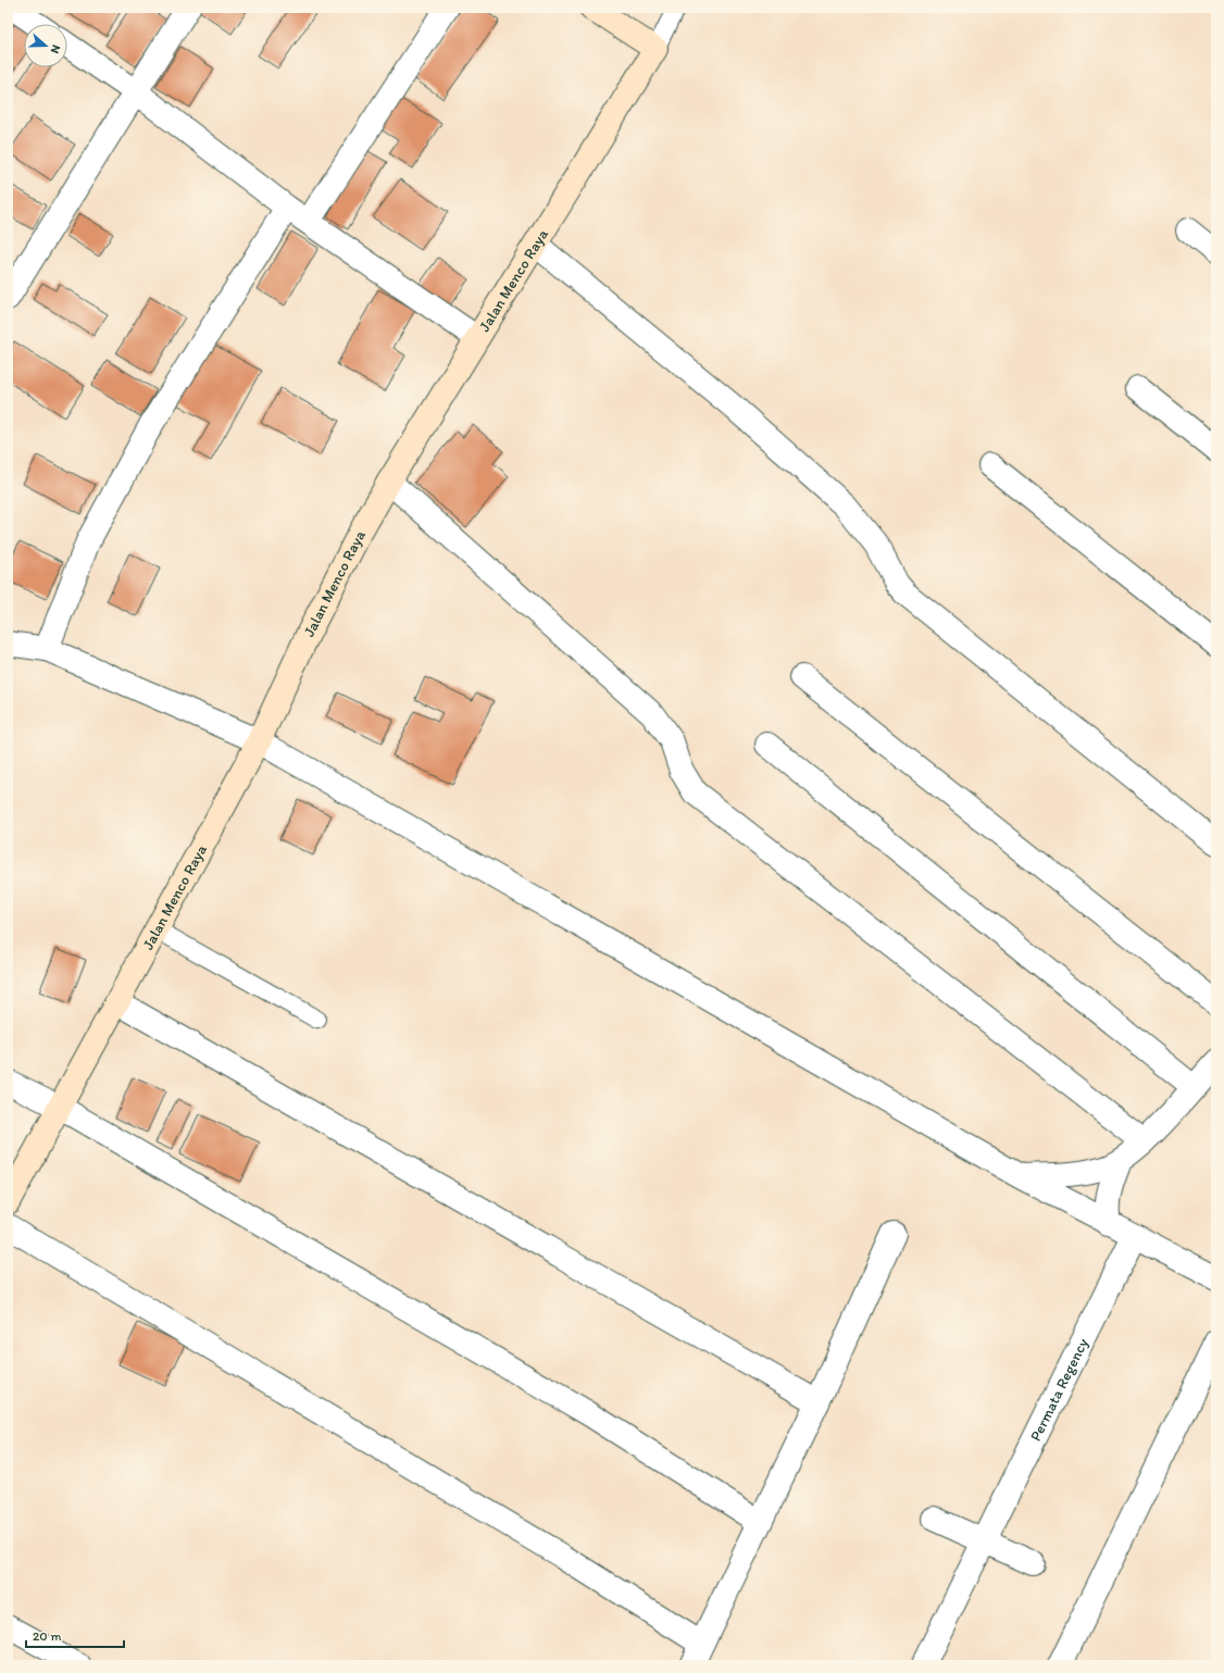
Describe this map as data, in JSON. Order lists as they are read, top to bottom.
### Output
{
  "streets": {
    "street": ["Jalan Menco Raya", "Permata Regency"]
  },
  "scale_bar": "20 m",
  "north": "right"
}
